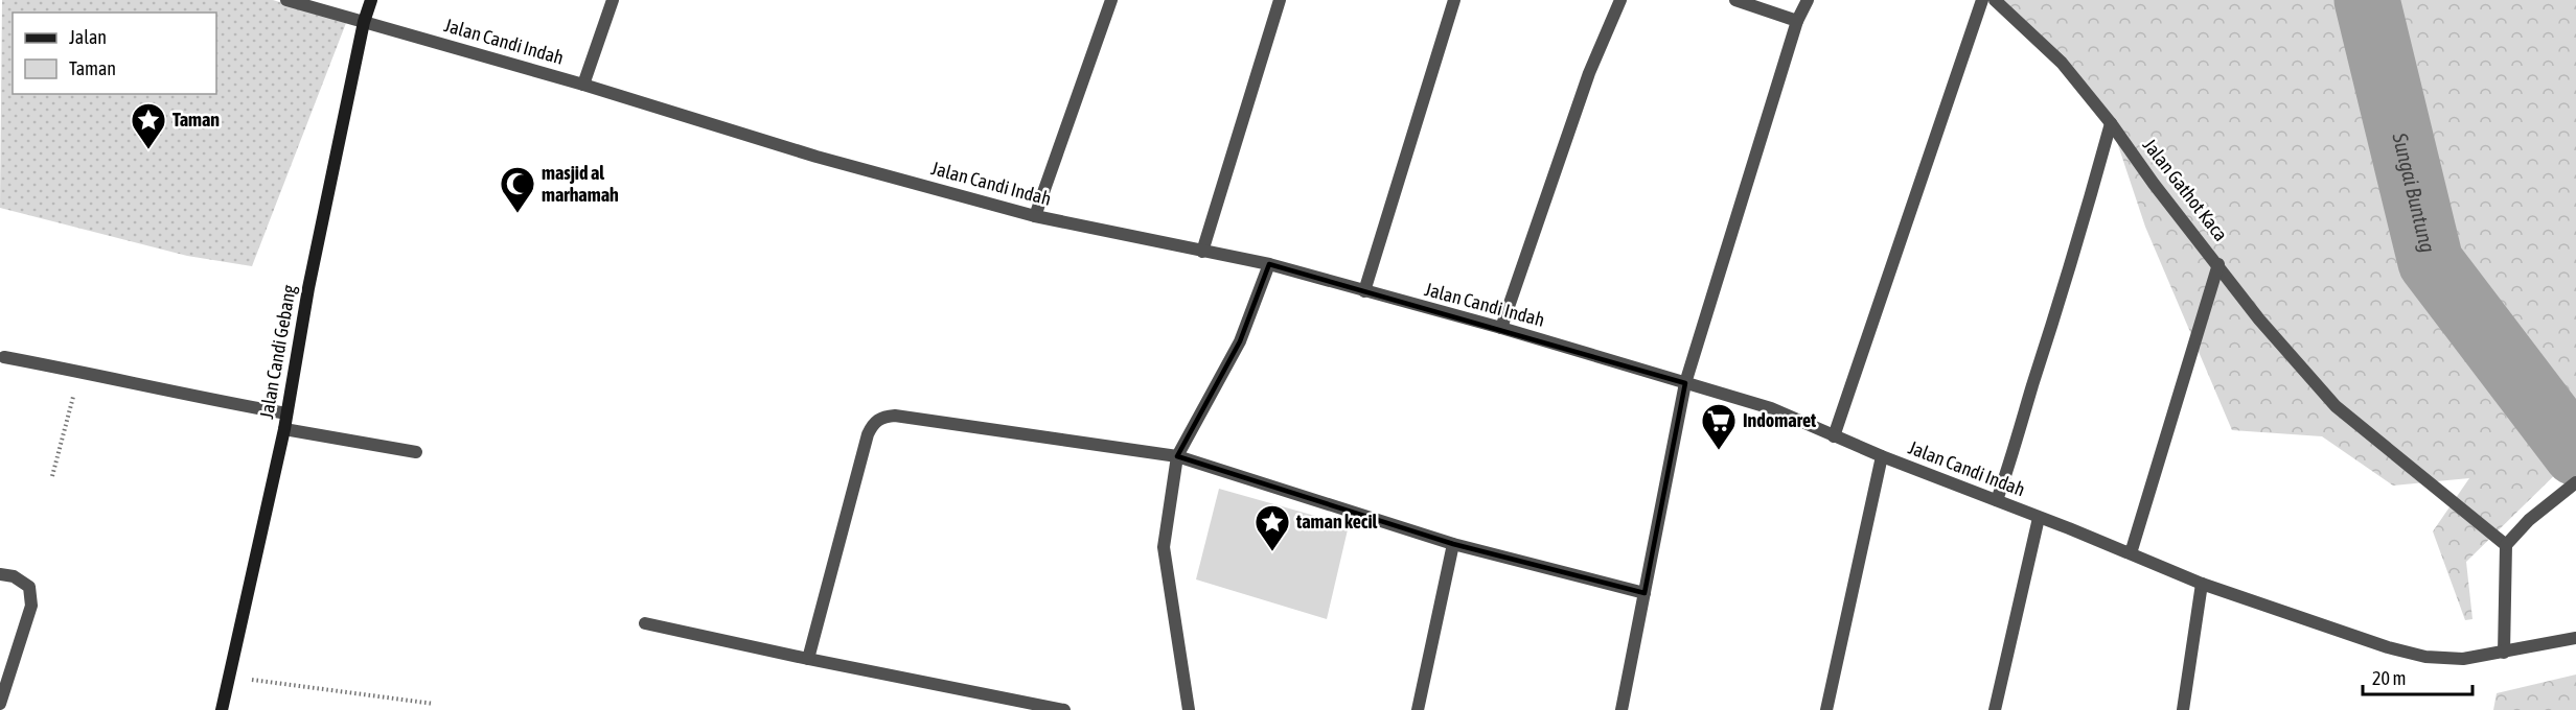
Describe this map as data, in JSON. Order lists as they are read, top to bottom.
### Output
{
  "streets": {
    "main road": ["Jalan Candi Gebang"],
    "street": ["Jalan Candi Indah", "Jalan Gathot Kaca"]
  },
  "crossings": [
    ["Jalan Candi Indah", "Jalan Gathot Kaca"],
    ["Jalan Candi Indah", "Jalan Candi Gebang"]
  ],
  "water": ["Sungai Buntung"],
  "places": {
    "place": ["Taman", "taman kecil"],
    "mosque": ["masjid al marhamah"],
    "supermarket": ["Indomaret"]
  },
  "legend": ["Jalan", "Taman"],
  "scale_bar": "20 m"
}
